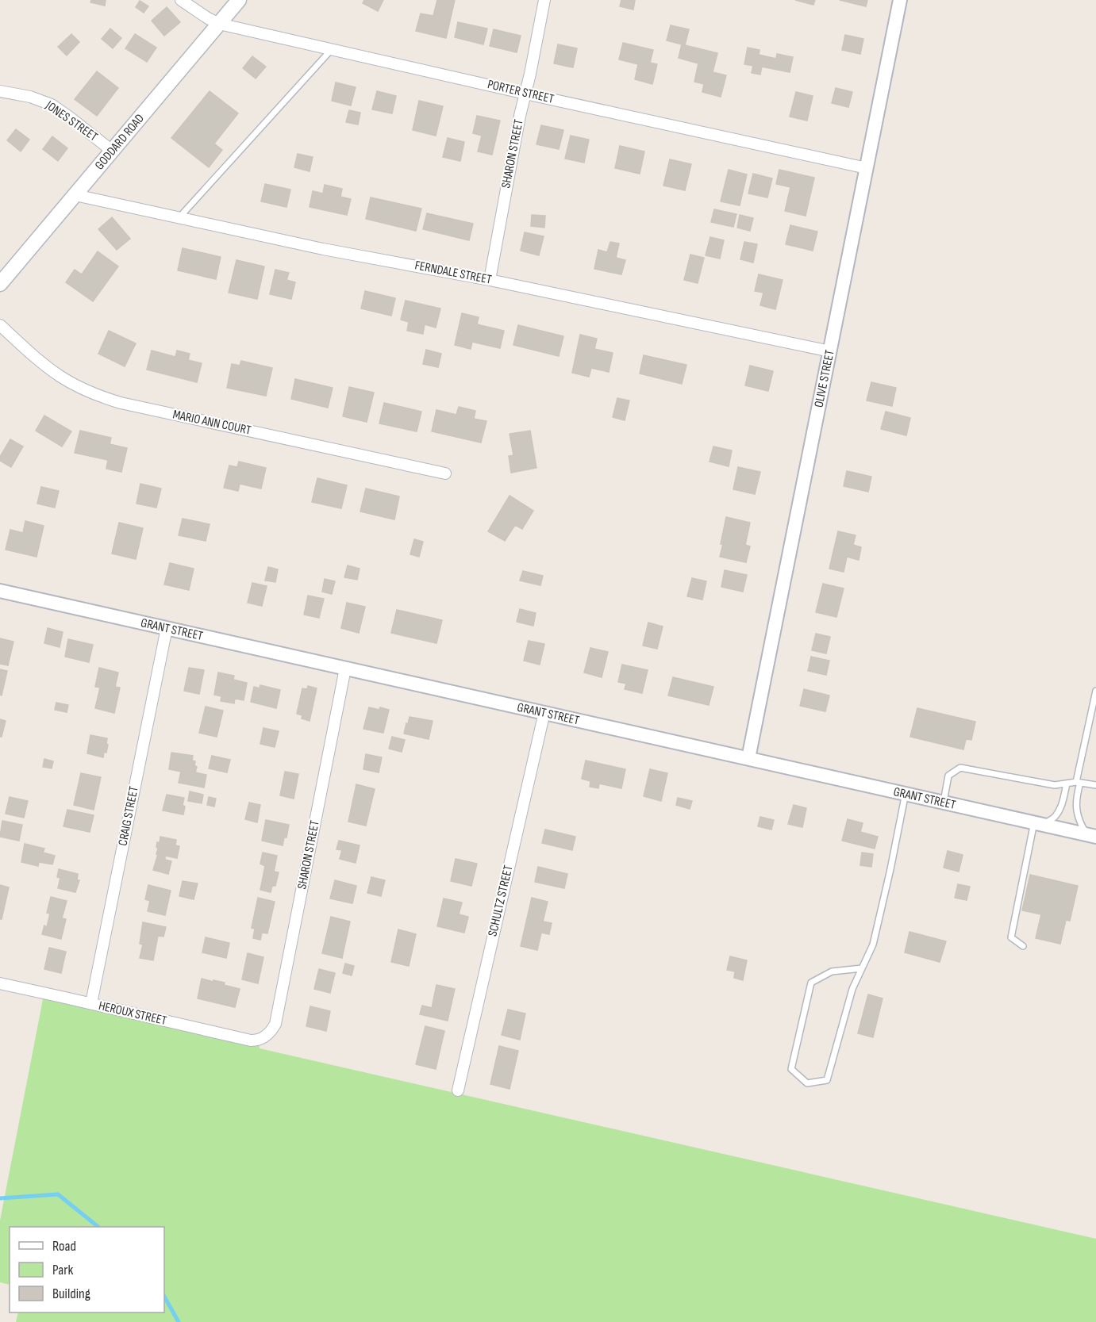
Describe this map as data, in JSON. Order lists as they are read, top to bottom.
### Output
{
  "streets": {
    "main road": ["GODDARD ROAD"],
    "street": [
      "PORTER STREET",
      "JONES STREET",
      "SHARON STREET",
      "FERNDALE STREET",
      "OLIVE STREET",
      "MARIO ANN COURT",
      "GRANT STREET",
      "CRAIG STREET",
      "SCHULTZ STREET",
      "HEROUX STREET"
    ]
  },
  "crossings": [
    ["PORTER STREET", "GODDARD ROAD"],
    ["PORTER STREET", "SHARON STREET"],
    ["PORTER STREET", "OLIVE STREET"],
    ["JONES STREET", "GODDARD ROAD"],
    ["GODDARD ROAD", "FERNDALE STREET"],
    ["SHARON STREET", "FERNDALE STREET"],
    ["SHARON STREET", "GRANT STREET"],
    ["SHARON STREET", "HEROUX STREET"],
    ["FERNDALE STREET", "OLIVE STREET"],
    ["OLIVE STREET", "GRANT STREET"],
    ["GRANT STREET", "CRAIG STREET"],
    ["GRANT STREET", "SCHULTZ STREET"],
    ["CRAIG STREET", "HEROUX STREET"]
  ],
  "legend": ["Road", "Park", "Building"]
}
